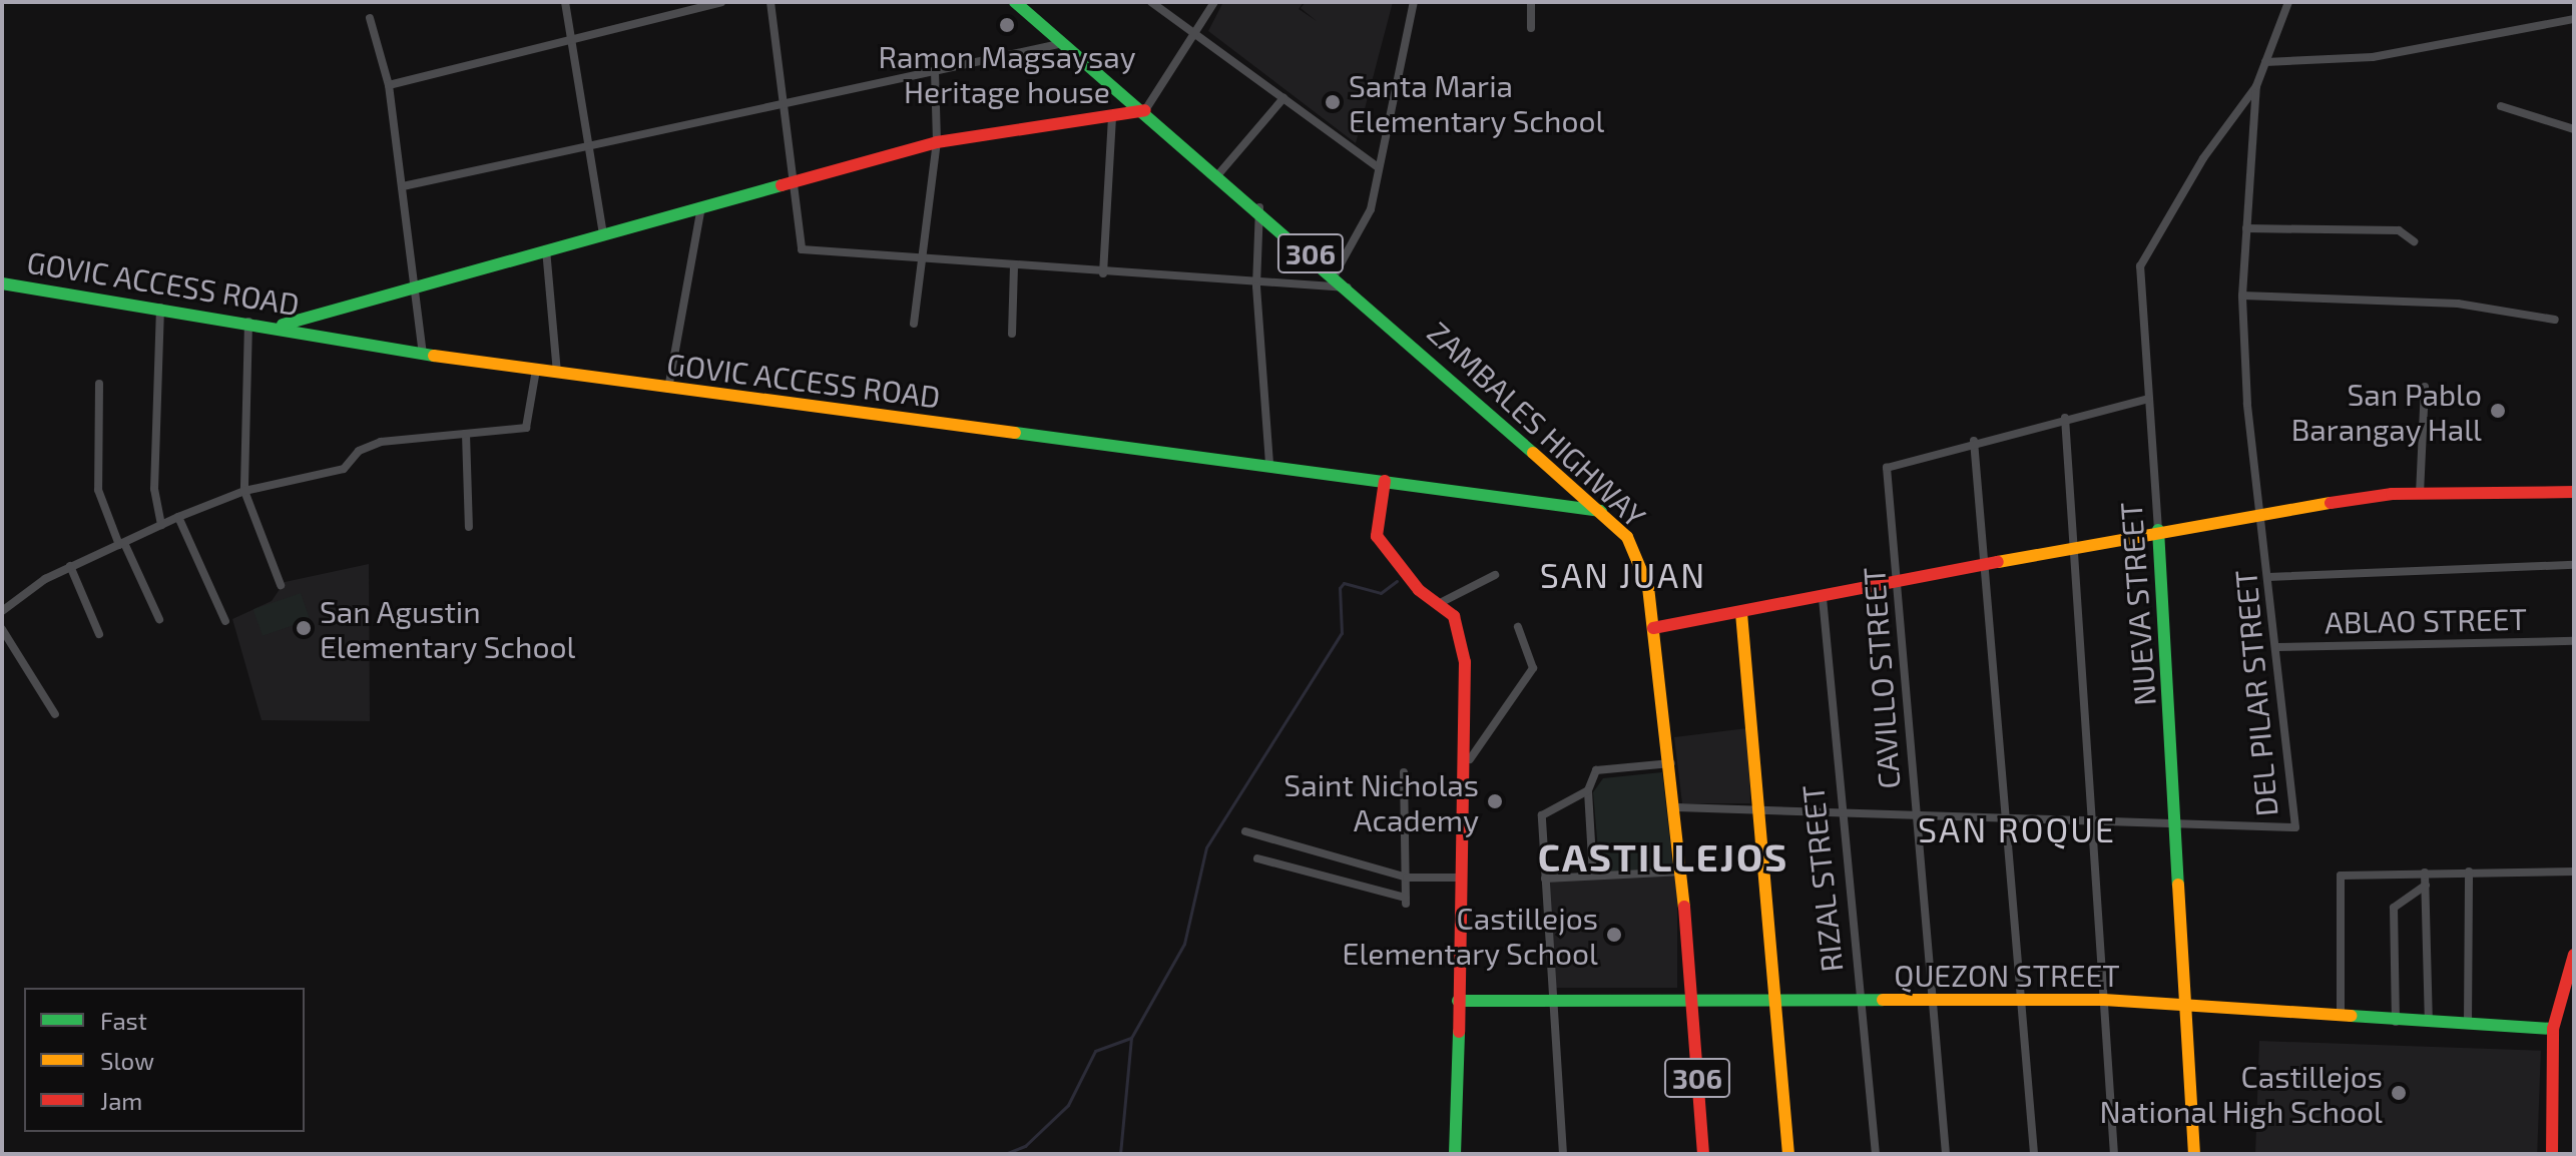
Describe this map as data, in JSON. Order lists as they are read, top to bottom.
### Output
{
  "streets": {
    "main road": [
      "306",
      "GOVIC ACCESS ROAD",
      "ZAMBALES HIGHWAY",
      "NUEVA STREET",
      "QUEZON STREET"
    ],
    "street": [
      "ABLAO STREET",
      "CAVILLO STREET",
      "DEL PILAR STREET",
      "RIZAL STREET"
    ]
  },
  "crossings": [
    ["GOVIC ACCESS ROAD", "ZAMBALES HIGHWAY"],
    ["ZAMBALES HIGHWAY", "DEL PILAR STREET"],
    ["ZAMBALES HIGHWAY", "QUEZON STREET"],
    ["NUEVA STREET", "CAVILLO STREET"],
    ["NUEVA STREET", "DEL PILAR STREET"],
    ["NUEVA STREET", "QUEZON STREET"],
    ["ABLAO STREET", "DEL PILAR STREET"],
    ["CAVILLO STREET", "DEL PILAR STREET"],
    ["CAVILLO STREET", "QUEZON STREET"],
    ["DEL PILAR STREET", "RIZAL STREET"],
    ["RIZAL STREET", "QUEZON STREET"]
  ],
  "districts": ["SAN JUAN", "SAN ROQUE", "CASTILLEJOS"],
  "places": [
    "Ramon Magsaysay Heritage house",
    "Santa Maria Elementary School",
    "San Pablo Barangay Hall",
    "San Agustin Elementary School",
    "Saint Nicholas Academy",
    "Castillejos Elementary School",
    "Castillejos National High School"
  ],
  "legend": ["Fast", "Slow", "Jam"]
}
